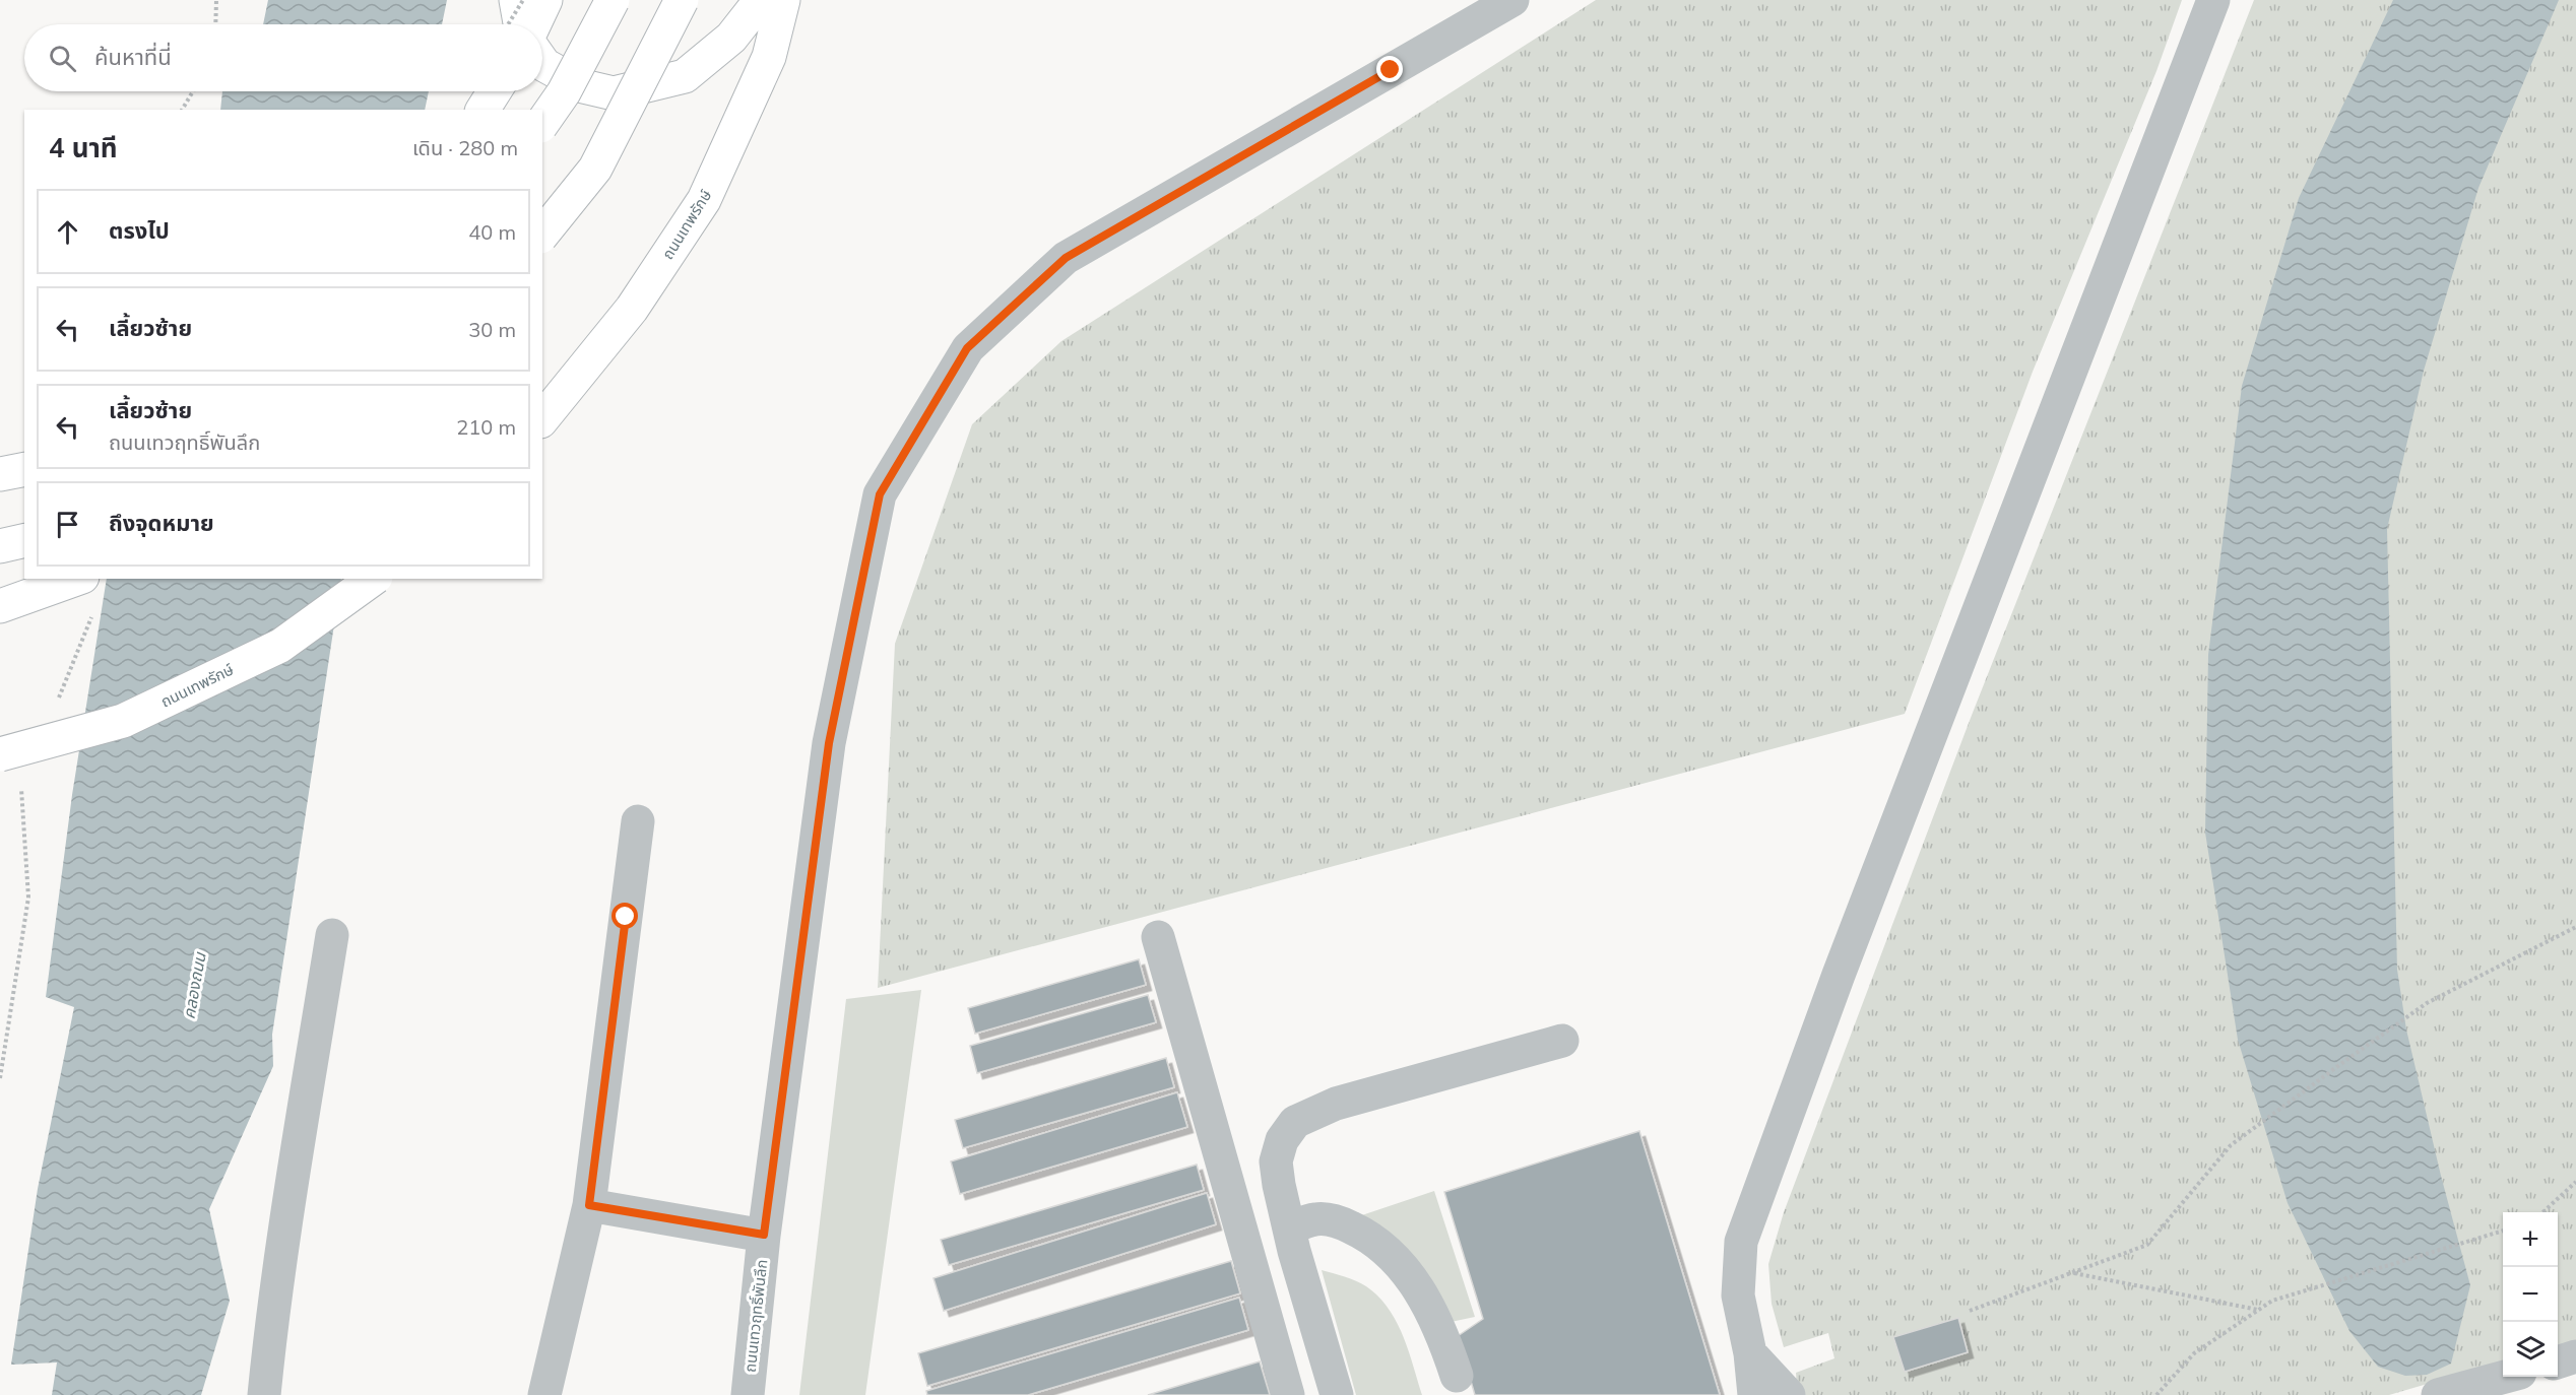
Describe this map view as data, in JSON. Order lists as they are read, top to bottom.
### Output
{
  "streets": {
    "main road": ["ถนนเทพรักษ์"],
    "street": ["ถนนเทวฤทธิ์พันลึก"]
  },
  "water": ["คลองถนน"],
  "page": {
    "search": "ค้นหาที่นี่",
    "heading": ["4 นาที", "เดิน · 280 m"],
    "list": [
      ["ตรงไป", "40 m"],
      ["เลี้ยวซ้าย", "30 m"],
      ["เลี้ยวซ้าย", "ถนนเทวฤทธิ์พันลึก", "210 m"],
      "ถึงจุดหมาย"
    ],
    "map_buttons": ["+", "−"]
  }
}
